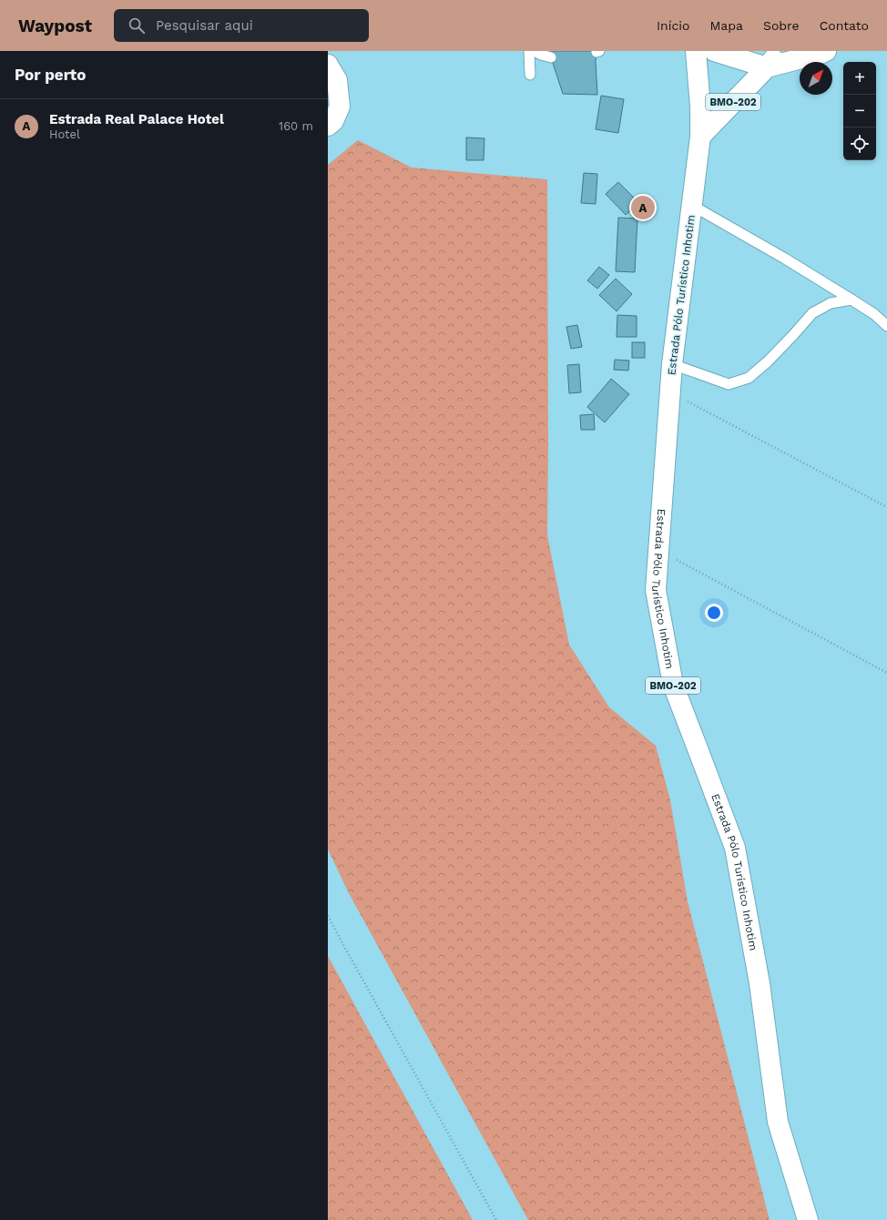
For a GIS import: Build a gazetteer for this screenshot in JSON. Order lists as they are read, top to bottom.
{
  "streets": {
    "main road": ["BMO-202", "Estrada Pólo Turístico Inhotim"]
  },
  "crossings": [
    ["BMO-202", "Estrada Pólo Turístico Inhotim"]
  ],
  "north": "top right",
  "page": {
    "header": "Waypost",
    "search": "Pesquisar aqui",
    "nav": [
      "Início",
      "Mapa",
      "Sobre",
      "Contato"
    ],
    "heading": "Por perto",
    "map_buttons": ["+", "−"],
    "list": [
      {
        "mark": "A",
        "name": "Estrada Real Palace Hotel",
        "note": "Hotel",
        "value": "160 m"
      }
    ],
    "pins": "A"
  }
}
